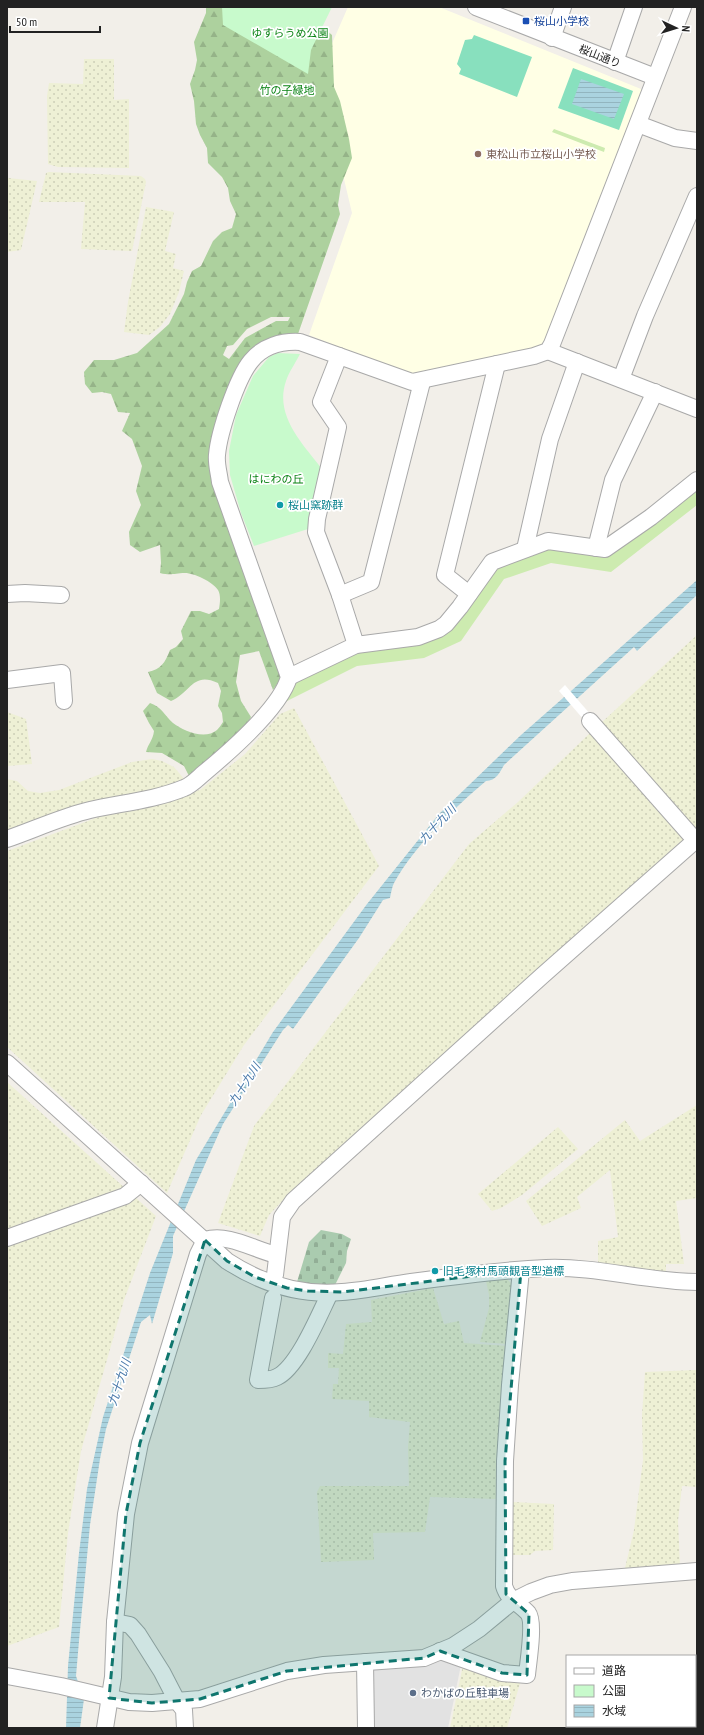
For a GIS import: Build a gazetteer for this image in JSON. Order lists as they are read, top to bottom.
{
  "streets": {
    "street": ["桜山通り"]
  },
  "water": ["九十九川"],
  "parks": ["ゆすらうめ公園", "竹の子緑地", "はにわの丘"],
  "places": {
    "transit": ["桜山小学校"],
    "other": [
      "東松山市立桜山小学校",
      "桜山窯跡群",
      "旧毛塚村馬頭観音型道標",
      "わかばの丘駐車場"
    ]
  },
  "legend": ["道路", "公園", "水域"],
  "scale_bar": "50 m",
  "north": "right"
}
